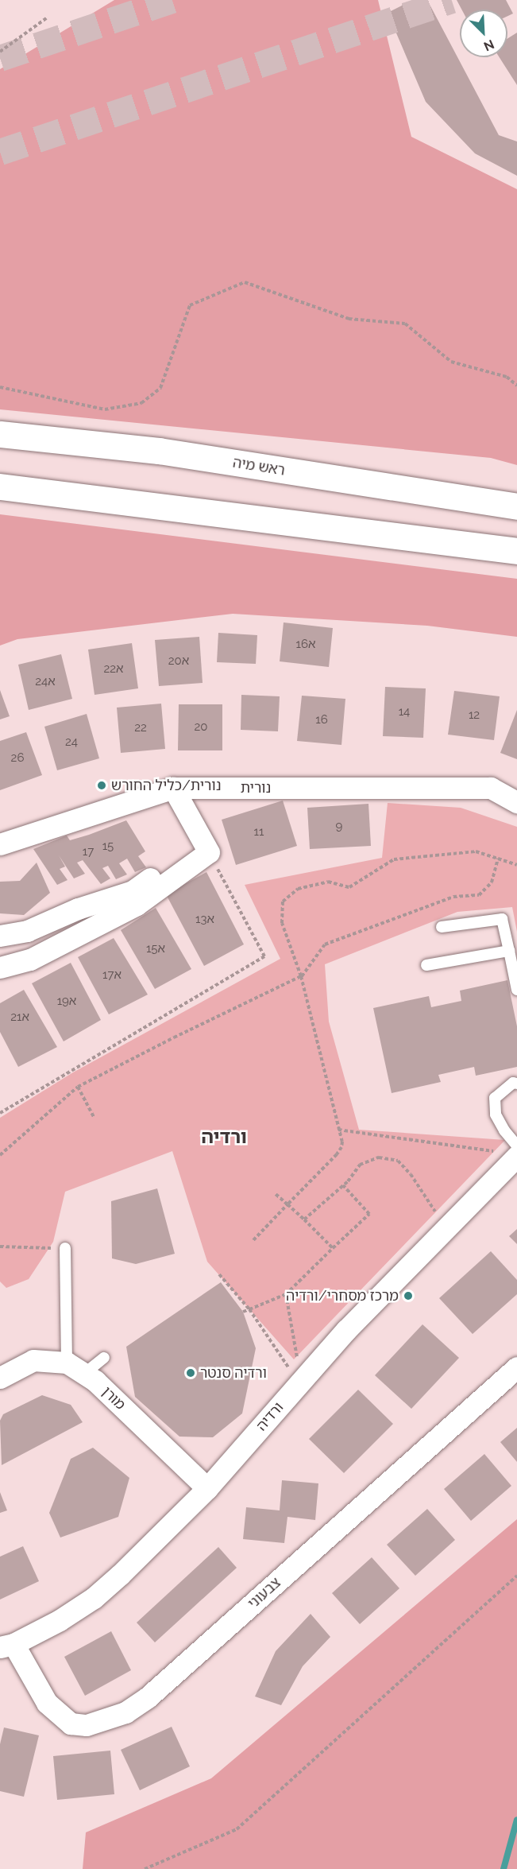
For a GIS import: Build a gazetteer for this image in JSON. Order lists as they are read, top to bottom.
{
  "streets": {
    "street": [
      "ראש מיה",
      "נורית",
      "מורן",
      "ורדיה",
      "צבעוני"
    ]
  },
  "crossings": [
    ["מורן", "ורדיה"],
    ["ורדיה", "צבעוני"]
  ],
  "districts": ["ורדיה"],
  "places": ["נורית/כליל החורש", "מרכז מסחרי/ורדיה", "ורדיה סנטר"],
  "house_numbers": [
    "16א",
    "20א",
    "22א",
    "24א",
    "14",
    "12",
    "16",
    "20",
    "22",
    "24",
    "26",
    "9",
    "11",
    "15",
    "17",
    "13א",
    "15א",
    "17א",
    "19א",
    "21א"
  ],
  "north": "bottom right"
}
